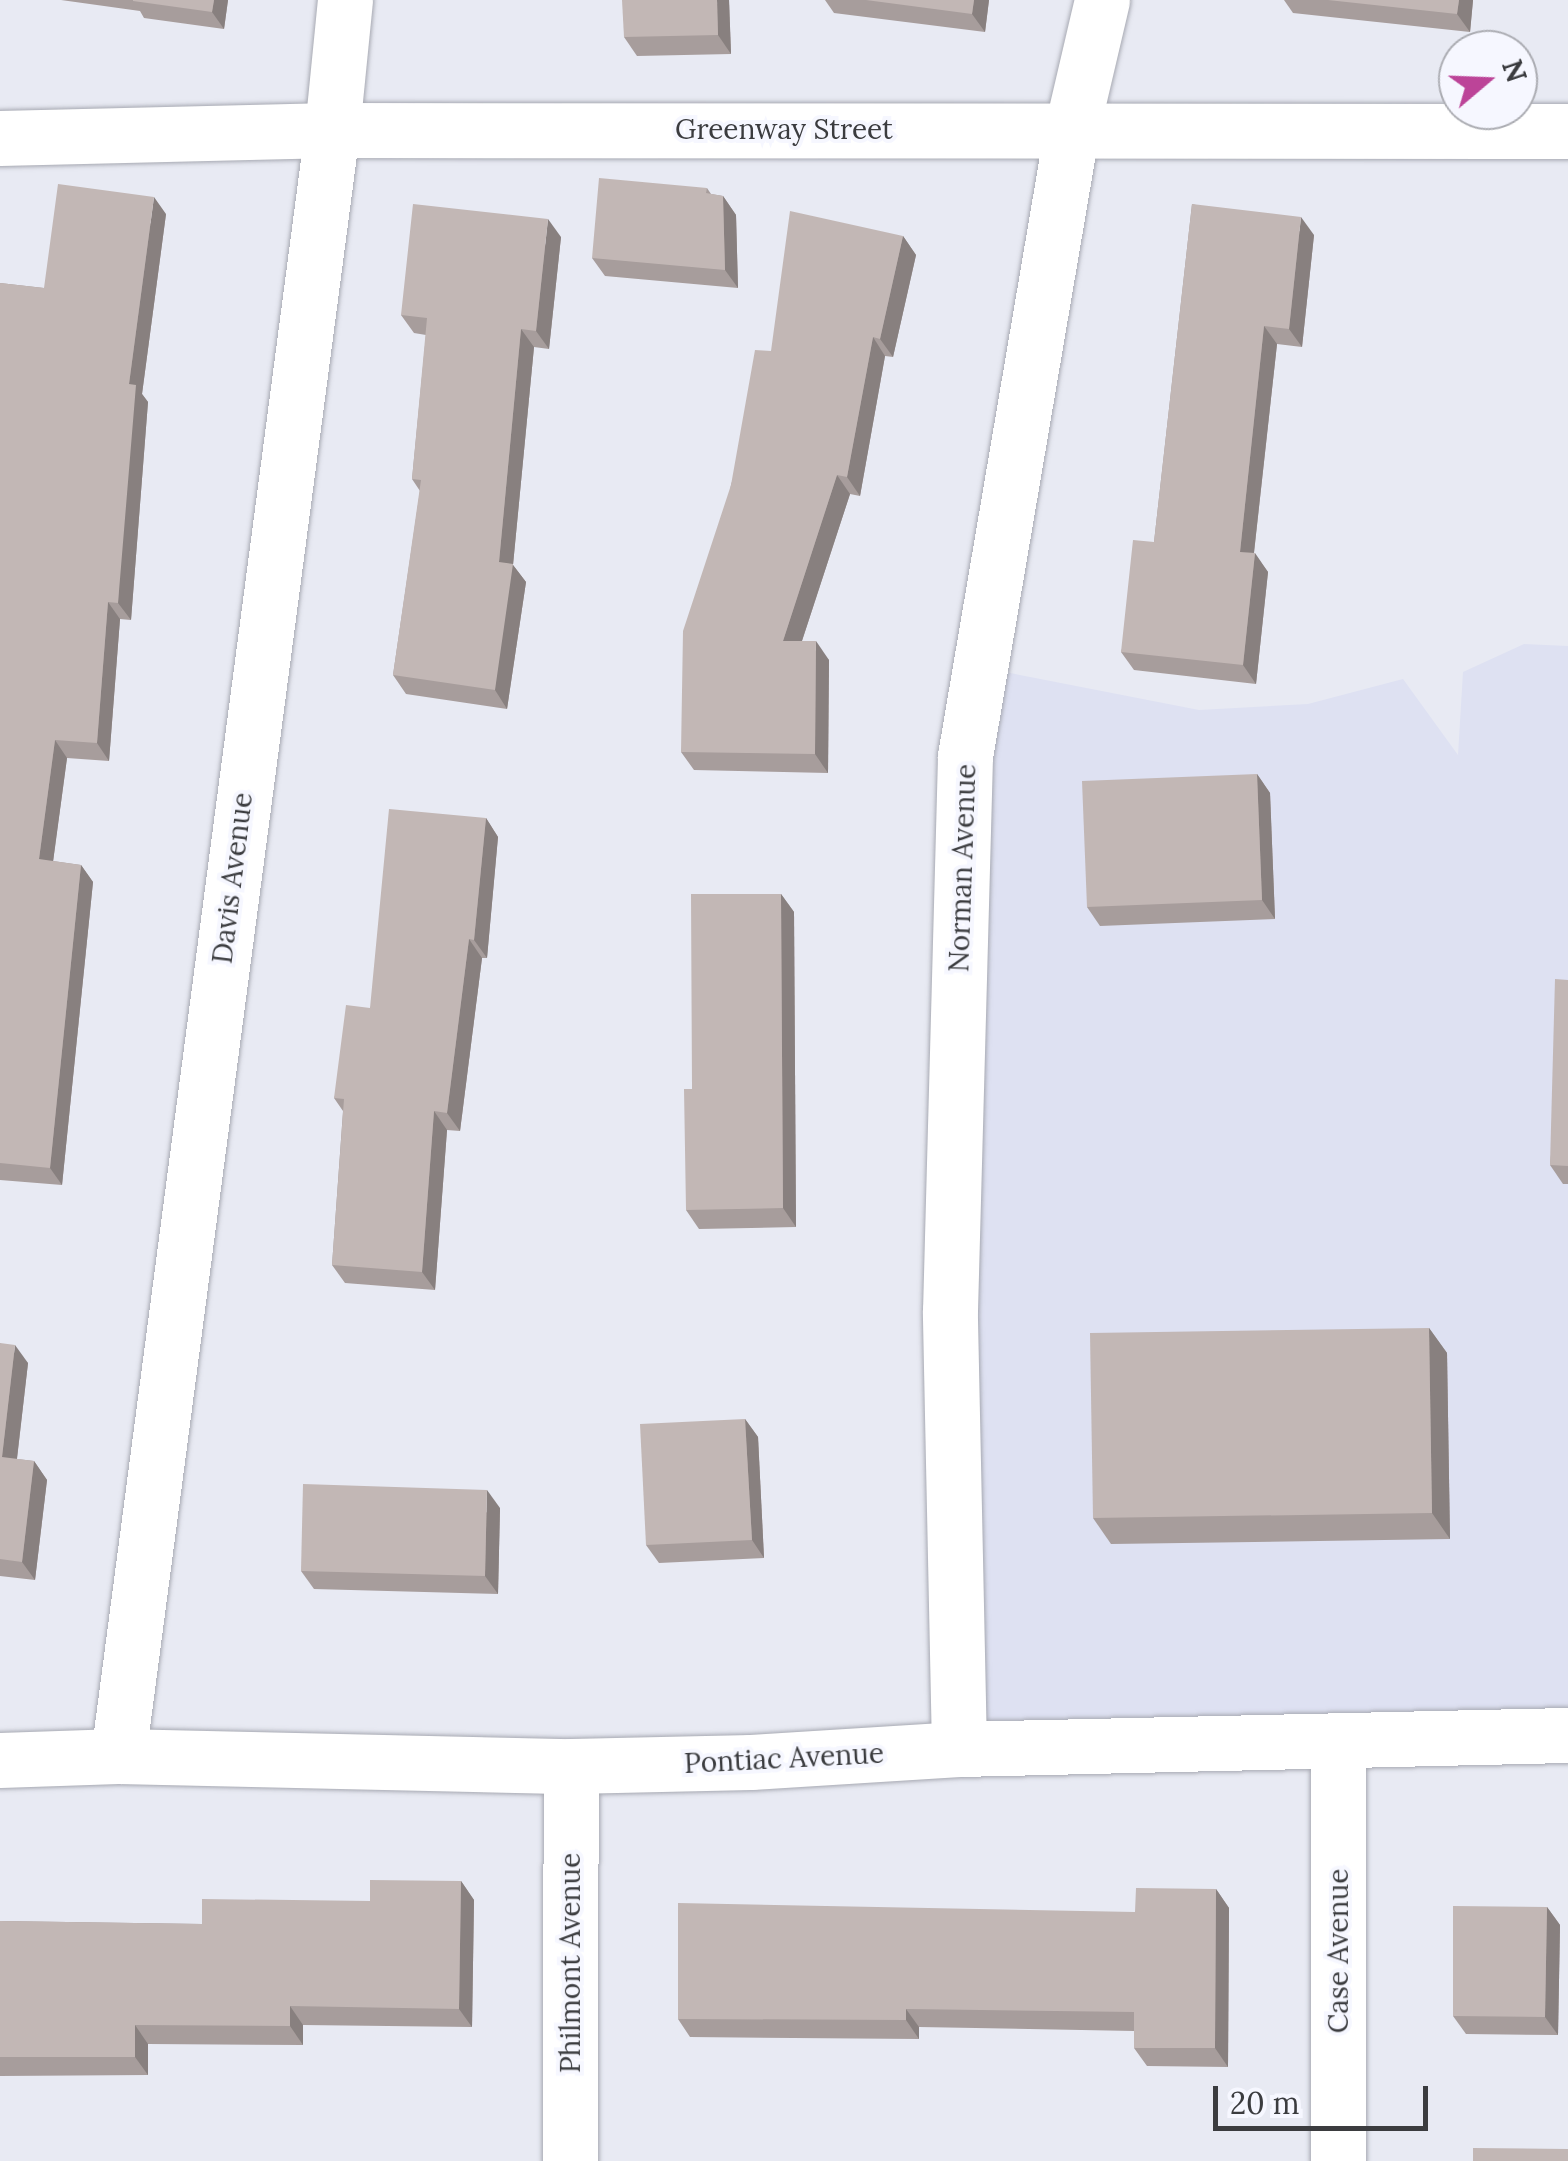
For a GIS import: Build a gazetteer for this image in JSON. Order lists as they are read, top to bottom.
{
  "streets": {
    "street": [
      "Greenway Street",
      "Norman Avenue",
      "Davis Avenue",
      "Pontiac Avenue",
      "Case Avenue",
      "Philmont Avenue"
    ]
  },
  "crossings": [
    ["Greenway Street", "Norman Avenue"],
    ["Greenway Street", "Davis Avenue"],
    ["Norman Avenue", "Pontiac Avenue"],
    ["Davis Avenue", "Pontiac Avenue"],
    ["Pontiac Avenue", "Case Avenue"],
    ["Pontiac Avenue", "Philmont Avenue"]
  ],
  "scale_bar": "20 m",
  "north": "right"
}
